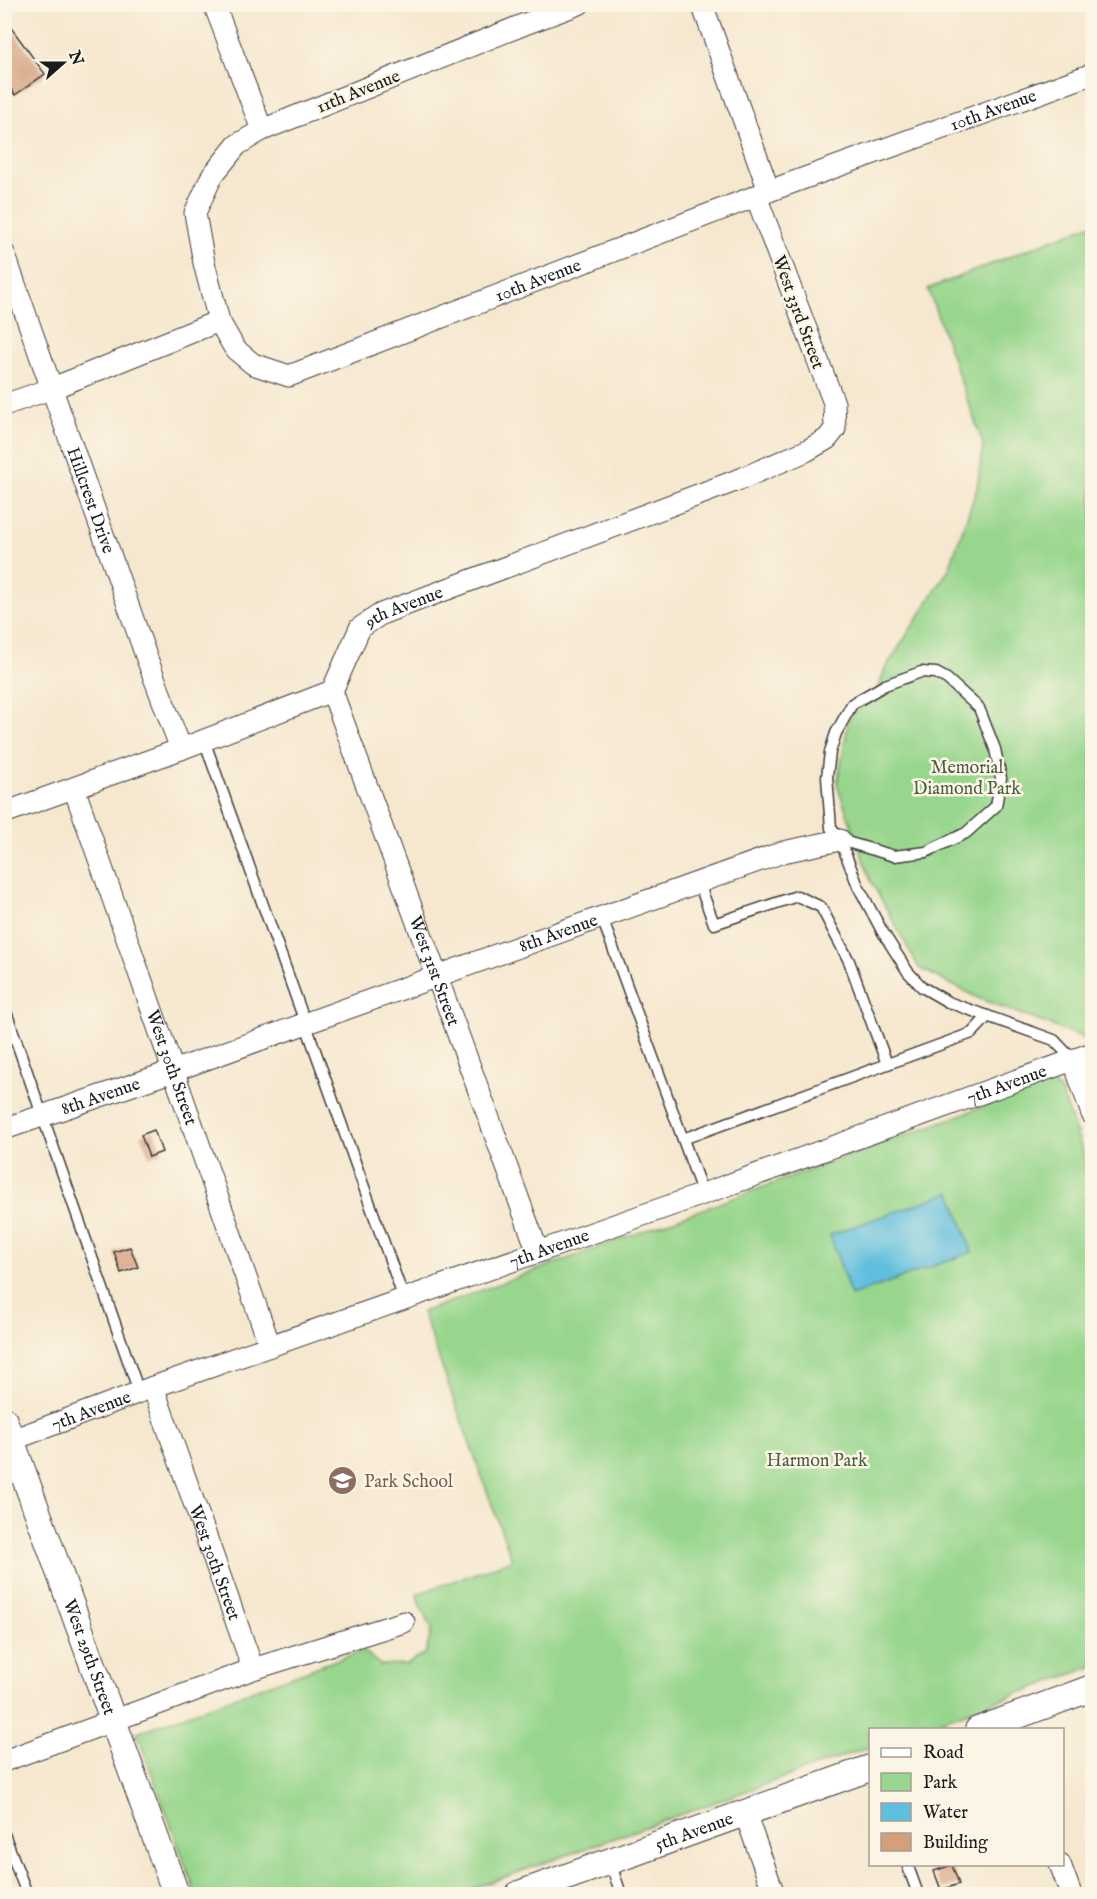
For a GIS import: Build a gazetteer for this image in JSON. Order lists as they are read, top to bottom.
{
  "streets": {
    "street": [
      "11th Avenue",
      "10th Avenue",
      "West 33rd Street",
      "Hillcrest Drive",
      "9th Avenue",
      "8th Avenue",
      "West 31st Street",
      "West 30th Street",
      "7th Avenue",
      "West 29th Street",
      "5th Avenue"
    ]
  },
  "crossings": [
    ["11th Avenue", "10th Avenue"],
    ["10th Avenue", "West 33rd Street"],
    ["West 33rd Street", "9th Avenue"],
    ["9th Avenue", "West 31st Street"],
    ["8th Avenue", "West 31st Street"],
    ["8th Avenue", "West 30th Street"],
    ["West 31st Street", "7th Avenue"],
    ["West 30th Street", "7th Avenue"],
    ["7th Avenue", "West 29th Street"]
  ],
  "parks": ["Memorial Diamond Park", "Harmon Park"],
  "places": {
    "school or university": ["Park School"]
  },
  "legend": [
    "Road",
    "Park",
    "Water",
    "Building"
  ],
  "north": "right"
}
